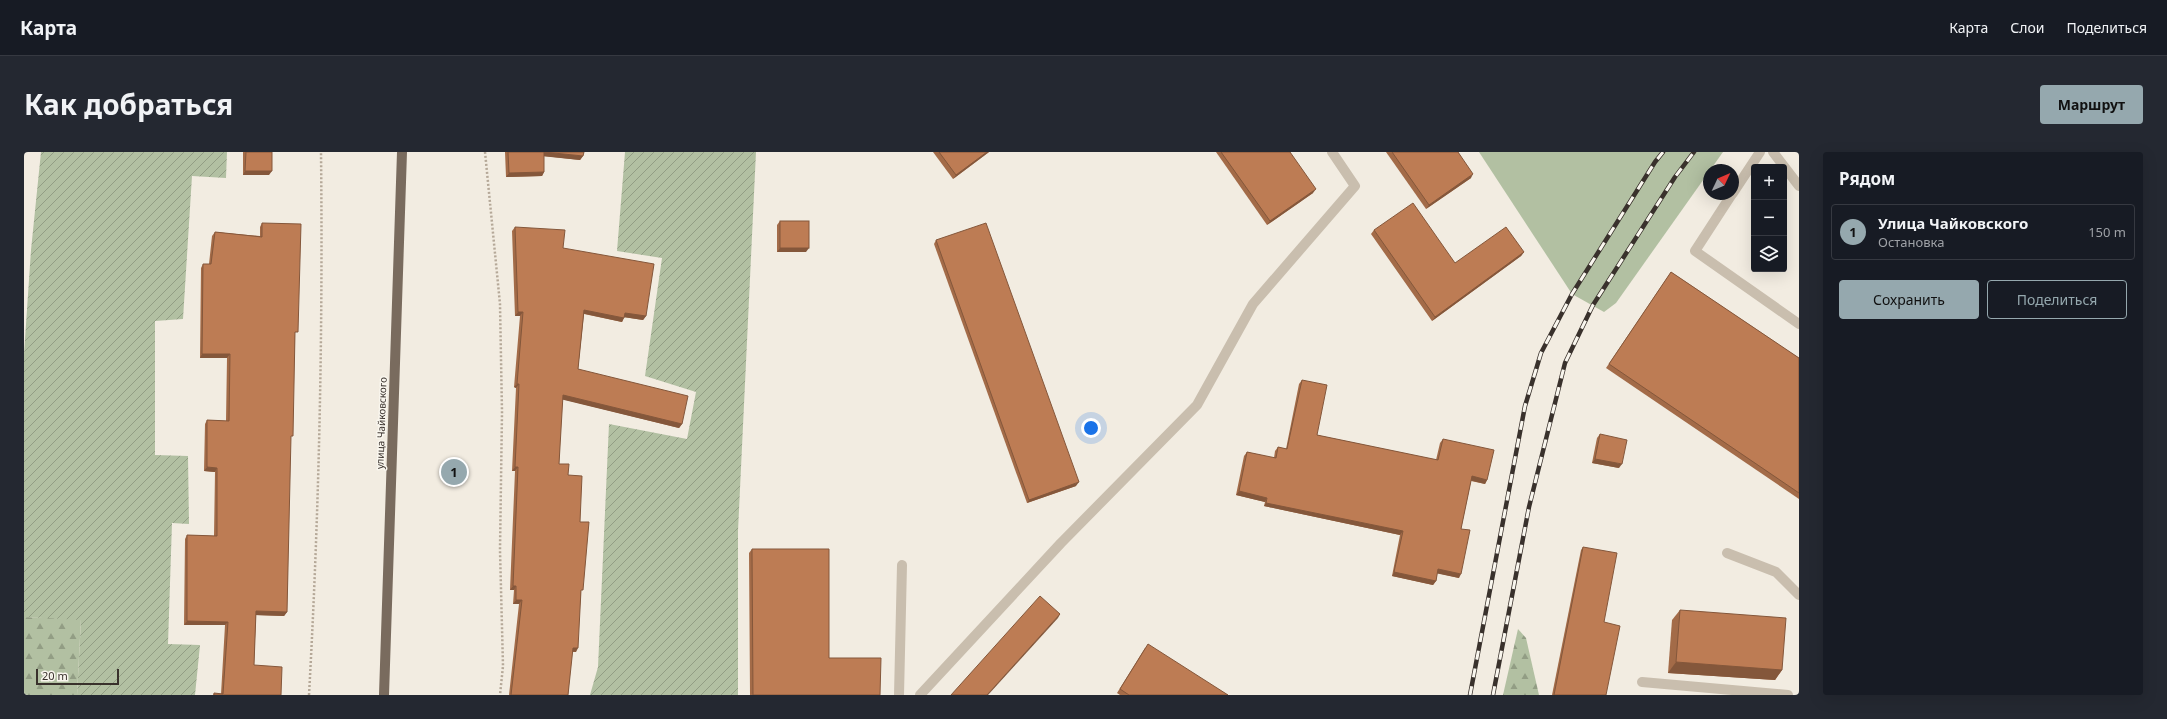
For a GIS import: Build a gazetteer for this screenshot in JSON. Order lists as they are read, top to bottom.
{
  "streets": {
    "main road": ["улица Чайковского"]
  },
  "scale_bar": "20 m",
  "north": "top right",
  "page": {
    "header": "Карта",
    "nav": ["Карта", "Слои", "Поделиться"],
    "title": "Как добраться",
    "buttons": [
      "Маршрут",
      ["Сохранить", "Поделиться"]
    ],
    "heading": "Рядом",
    "map_buttons": ["+", "−"],
    "list": [
      {
        "mark": "1",
        "name": "Улица Чайковского",
        "note": "Остановка",
        "value": "150 m"
      }
    ],
    "pins": "1",
    "scale": "20 m"
  }
}
